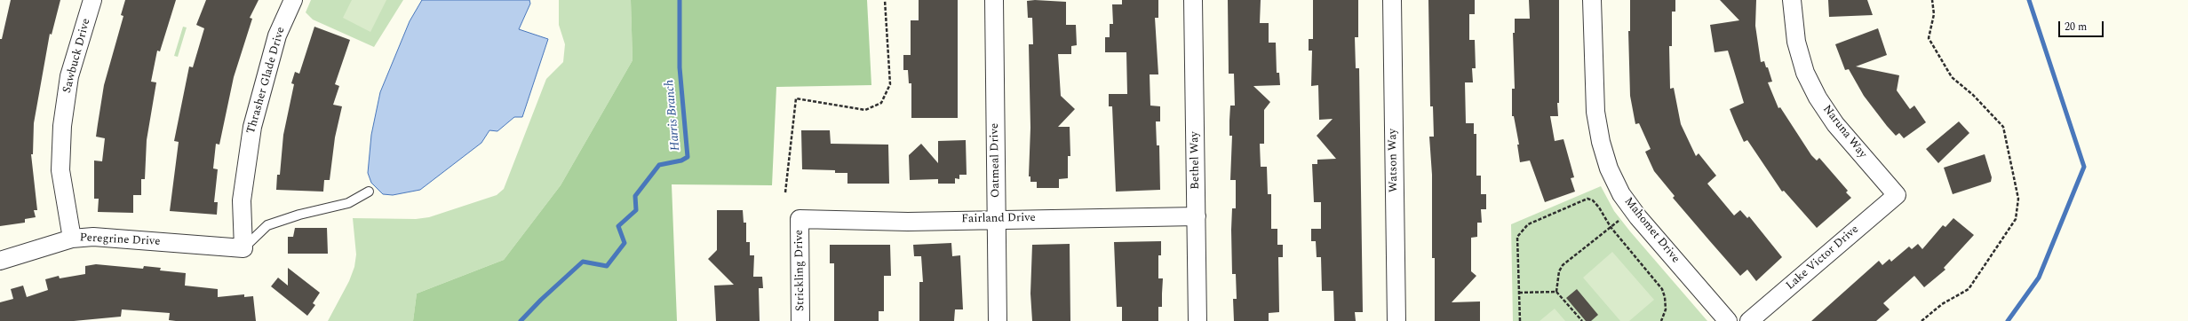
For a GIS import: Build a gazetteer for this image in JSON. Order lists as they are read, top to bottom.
{
  "streets": {
    "street": [
      "Sawbuck Drive",
      "Thrasher Glade Drive",
      "Naruna Way",
      "Oatmeal Drive",
      "Bethel Way",
      "Watson Way",
      "Fairland Drive",
      "Mahomet Drive",
      "Peregrine Drive",
      "Lake Victor Drive",
      "Strickling Drive"
    ]
  },
  "crossings": [
    ["Sawbuck Drive", "Peregrine Drive"],
    ["Thrasher Glade Drive", "Peregrine Drive"],
    ["Naruna Way", "Lake Victor Drive"],
    ["Oatmeal Drive", "Fairland Drive"],
    ["Bethel Way", "Fairland Drive"],
    ["Fairland Drive", "Strickling Drive"]
  ],
  "water": ["Harris Branch"],
  "scale_bar": "20 m"
}
